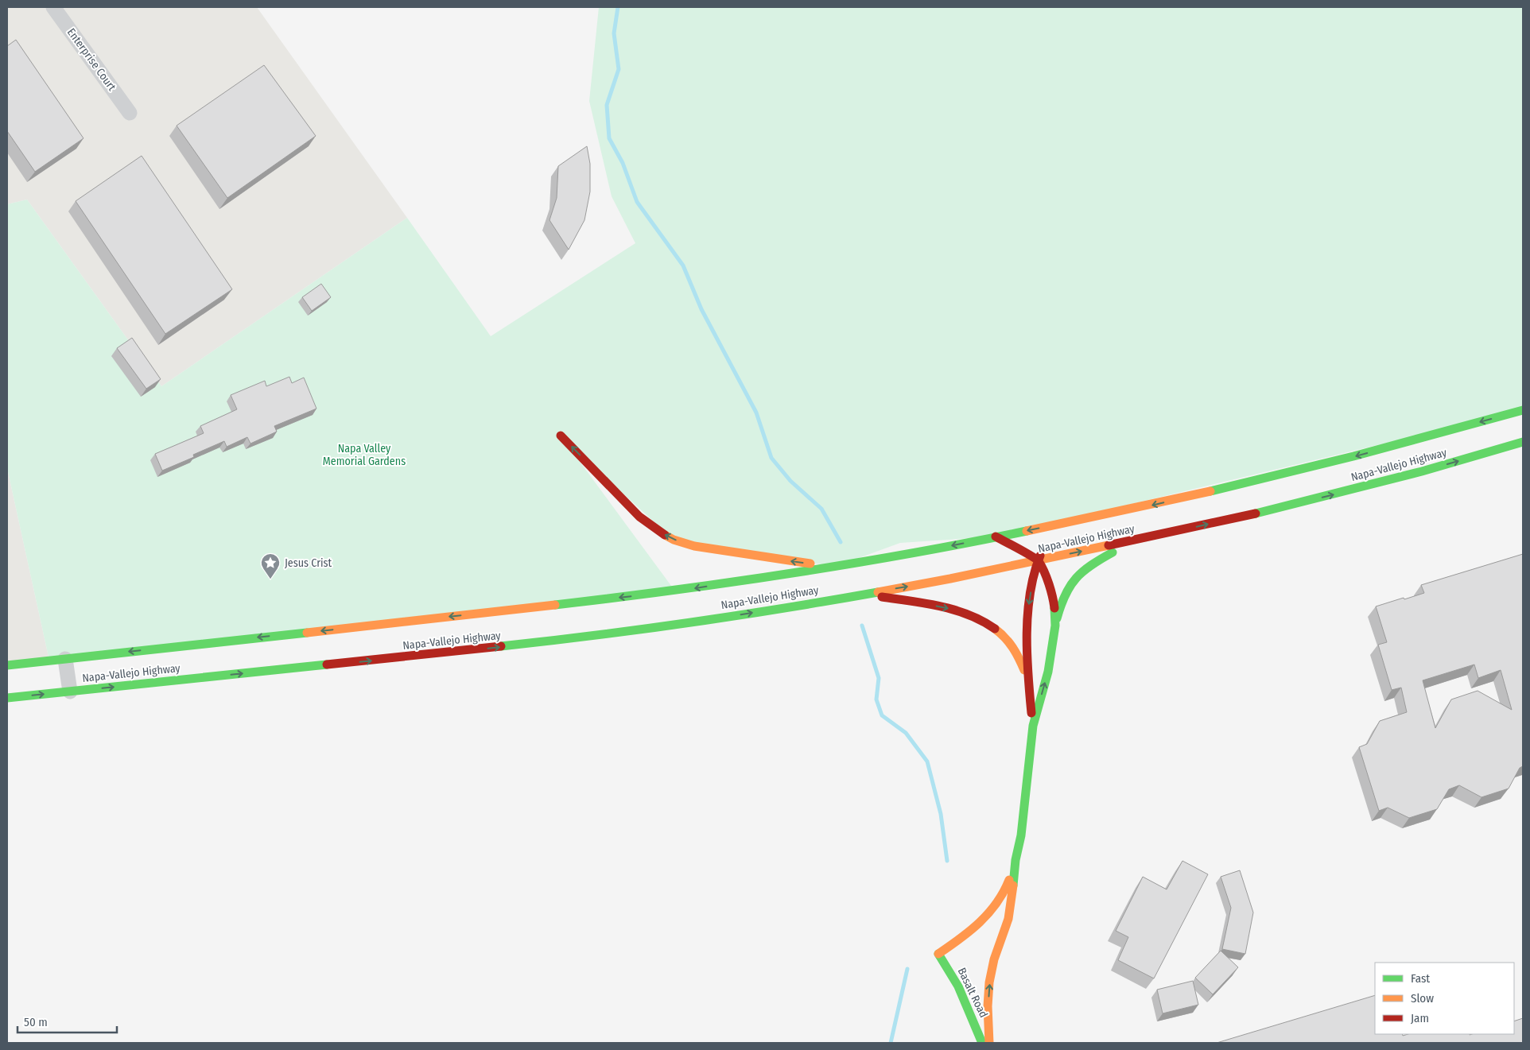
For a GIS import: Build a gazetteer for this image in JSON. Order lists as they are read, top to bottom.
{
  "streets": {
    "main road": ["Napa-Vallejo Highway", "Basalt Road"],
    "street": ["Enterprise Court"]
  },
  "parks": ["Napa Valley Memorial Gardens"],
  "places": {
    "place": ["Jesus Crist"]
  },
  "legend": ["Fast", "Slow", "Jam"],
  "scale_bar": "50 m"
}
